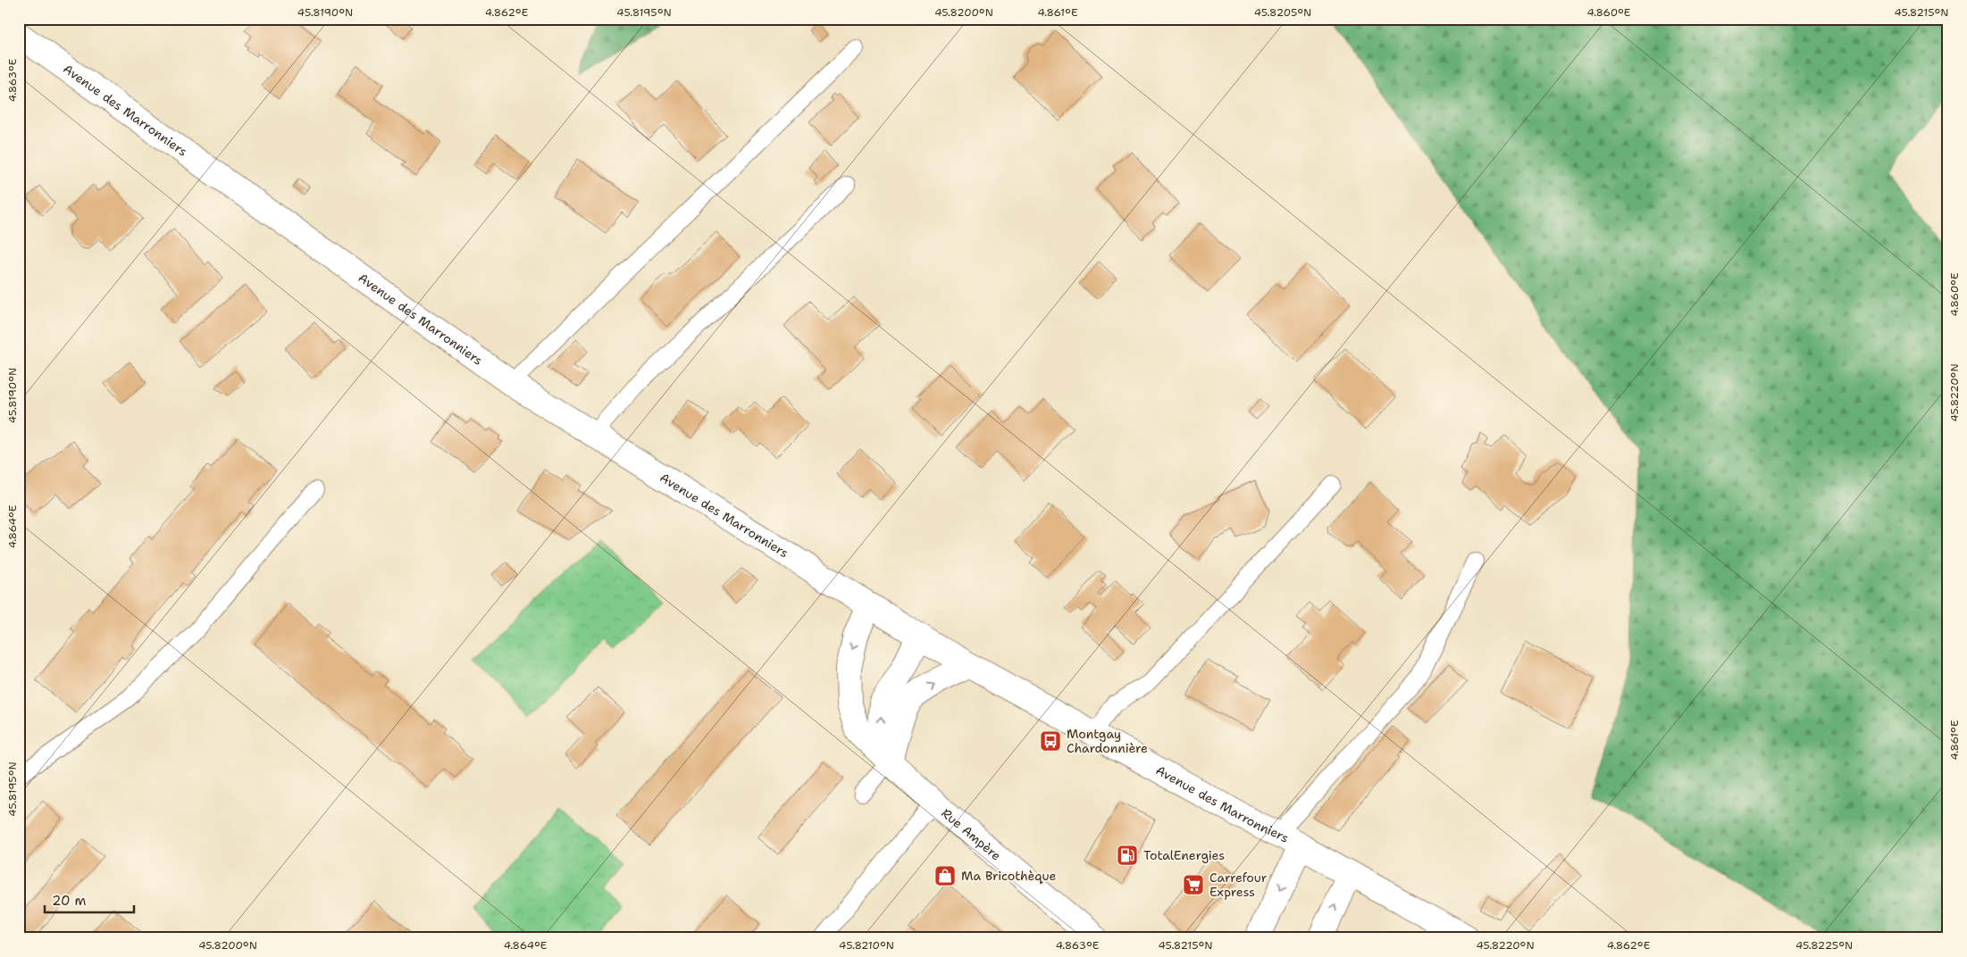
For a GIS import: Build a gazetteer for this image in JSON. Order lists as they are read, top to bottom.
{
  "streets": {
    "main road": ["Avenue des Marronniers", "Rue Ampère"]
  },
  "crossings": [
    ["Avenue des Marronniers", "Rue Ampère"]
  ],
  "one_way": ["Rue Ampère"],
  "places": {
    "bus stop": ["Montgay Chardonnière"],
    "fuel station": ["TotalEnergies"],
    "shop": ["Ma Bricothèque"],
    "supermarket": ["Carrefour Express"]
  },
  "scale_bar": "20 m",
  "coordinates": [
    "45.8190°N",
    "4.862°E",
    "45.8195°N",
    "45.8200°N",
    "4.861°E",
    "45.8205°N",
    "4.860°E",
    "45.8215°N",
    "4.863°E",
    "45.8220°N",
    "4.864°E",
    "45.8210°N",
    "45.8225°N"
  ]
}
